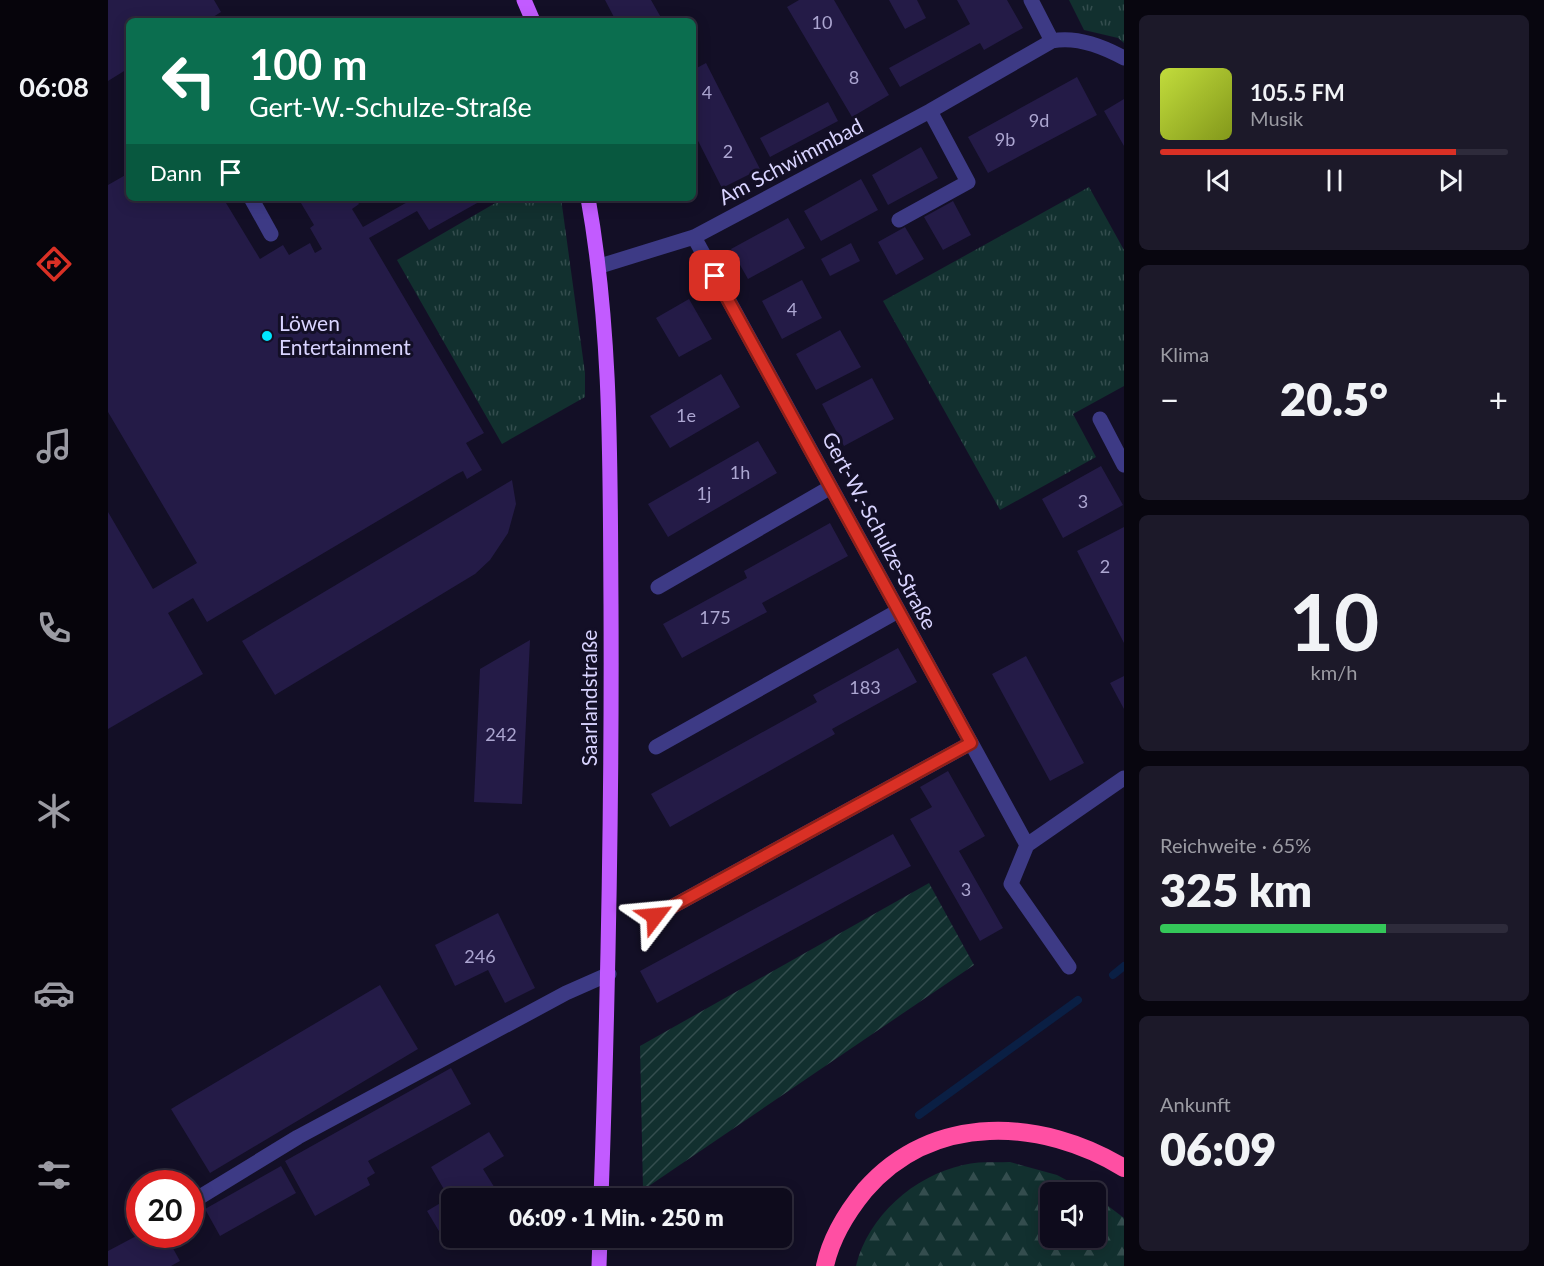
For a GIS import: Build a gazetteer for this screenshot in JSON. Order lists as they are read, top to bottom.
{
  "streets": {
    "main road": ["Saarlandstraße"],
    "street": ["Am Schwimmbad", "Gert-W.-Schulze-Straße"]
  },
  "crossings": [
    ["Am Schwimmbad", "Gert-W.-Schulze-Straße"],
    ["Am Schwimmbad", "Saarlandstraße"]
  ],
  "places": ["Löwen Entertainment"],
  "house_numbers": [
    "10",
    "8",
    "4",
    "9d",
    "9b",
    "2",
    "4",
    "1e",
    "1h",
    "1j",
    "3",
    "2",
    "175",
    "183",
    "242",
    "3",
    "246"
  ],
  "page": {
    "tabs": "06:08",
    "turn": ["100 m", "Gert-W.-Schulze-Straße"],
    "song": ["105.5 FM", "Musik"],
    "then": "Dann",
    "tile": [
      "Klima",
      ["10", "km/h"],
      ["Reichweite · 65%", "325 km"],
      ["Ankunft", "06:09"]
    ],
    "heat": ["−", "20.5°", "+"],
    "limit": "20",
    "trip": "06:09 · 1 Min. · 250 m"
  }
}
